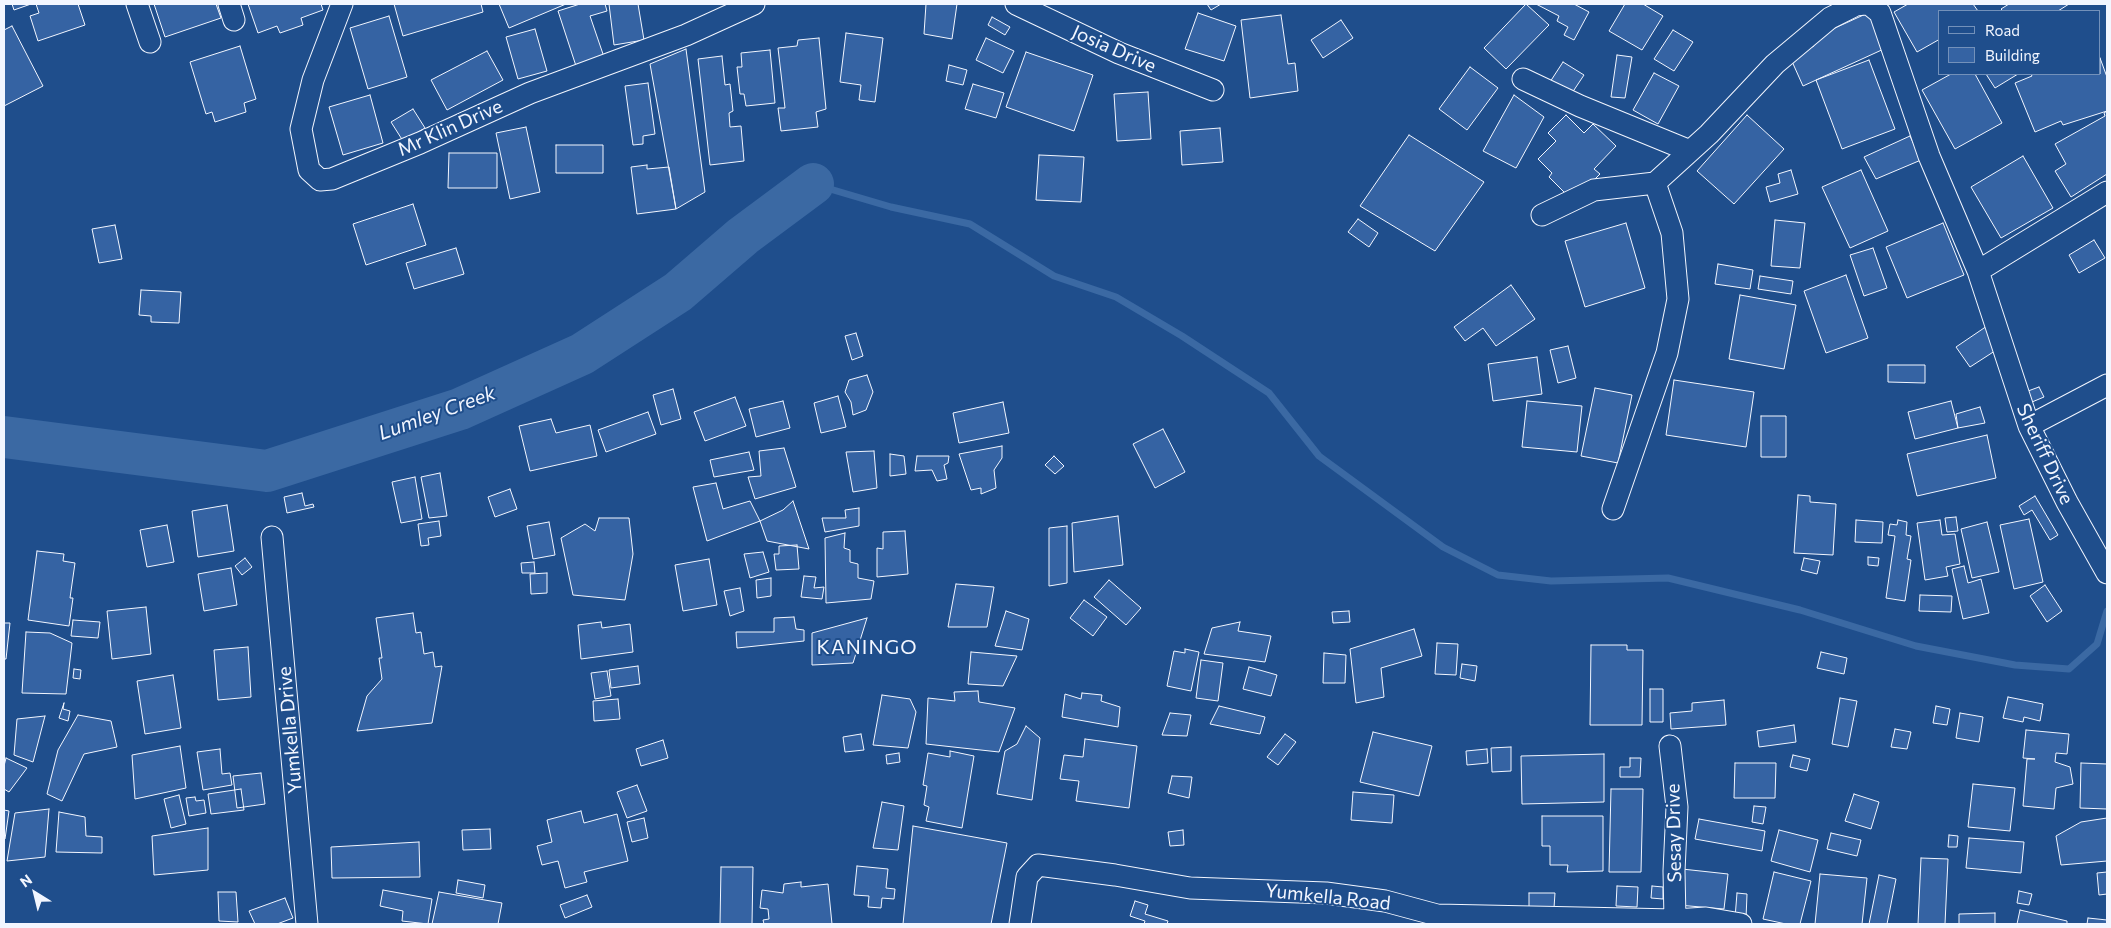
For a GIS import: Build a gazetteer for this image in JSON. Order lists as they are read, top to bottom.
{
  "streets": {
    "street": [
      "Josia Drive",
      "Mr Klin Drive",
      "Sheriff Drive",
      "Yumkella Drive",
      "Sesay Drive",
      "Yumkella Road"
    ]
  },
  "crossings": [
    ["Sesay Drive", "Yumkella Road"]
  ],
  "districts": ["KANINGO"],
  "water": ["Lumley Creek"],
  "legend": ["Road", "Building"],
  "north": "top left"
}
